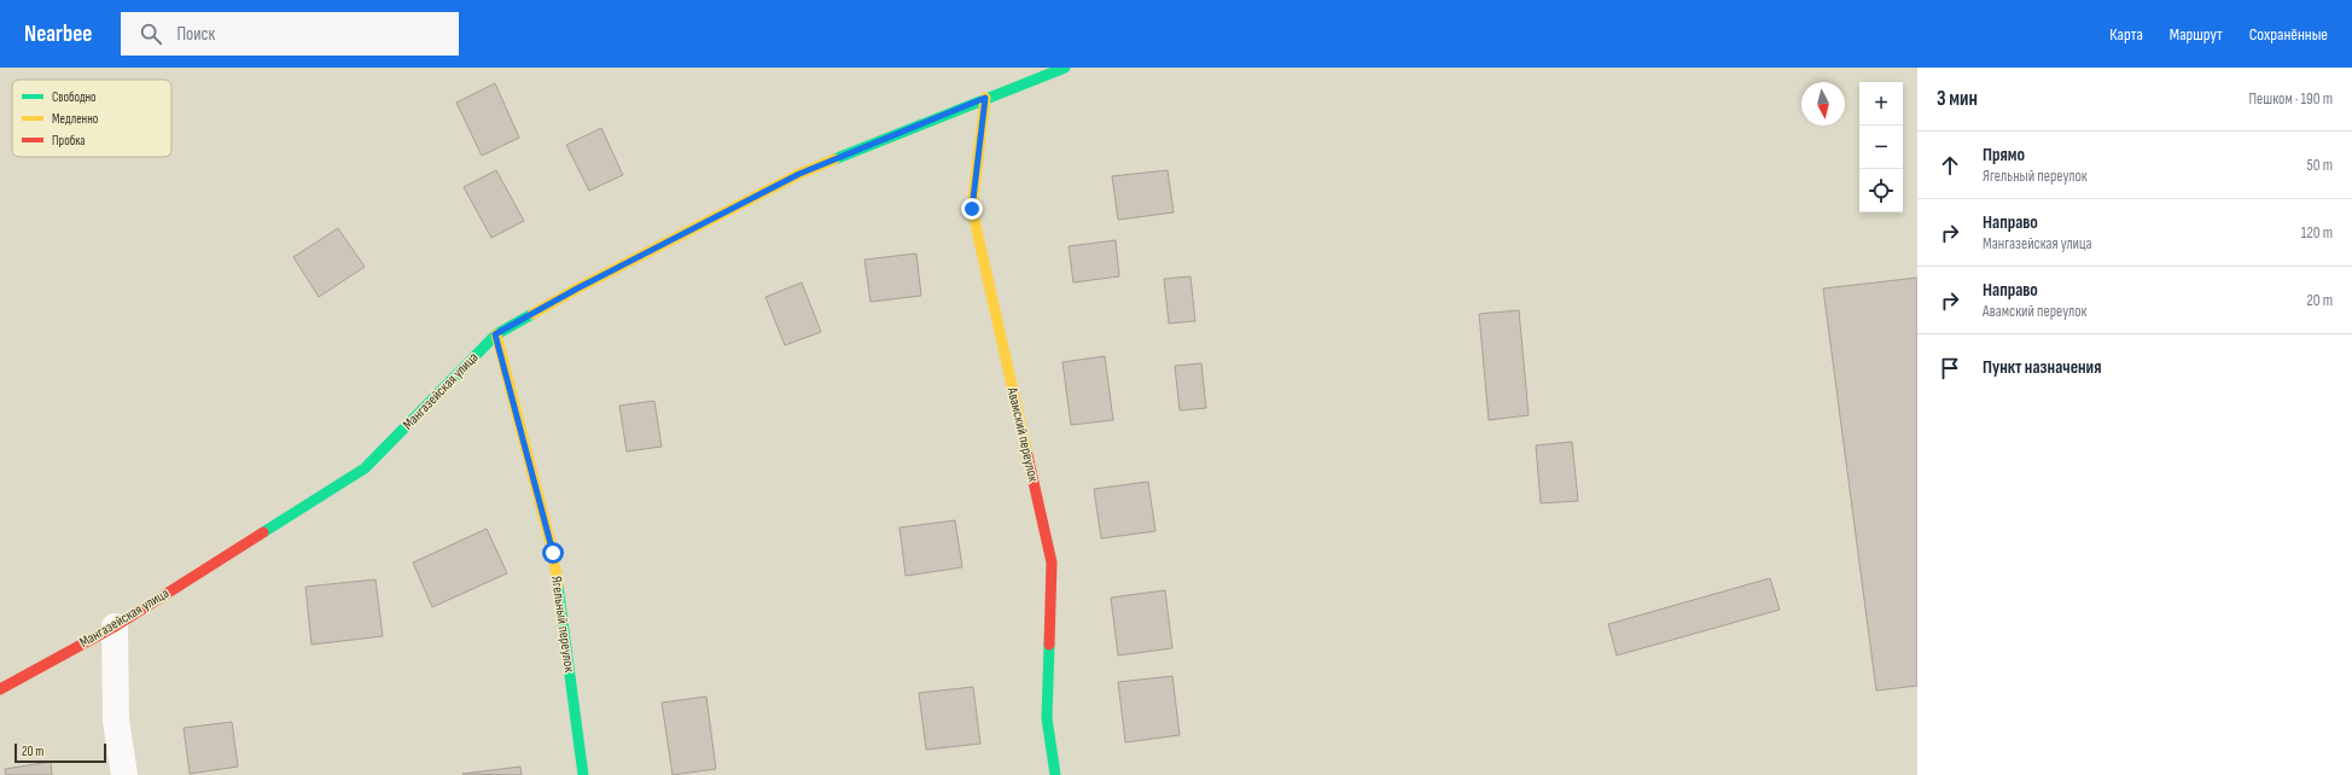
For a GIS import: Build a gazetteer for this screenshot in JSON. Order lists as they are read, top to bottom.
{
  "streets": {
    "street": ["Мангазейская улица", "Авамский переулок", "Ягельный переулок"]
  },
  "crossings": [
    ["Мангазейская улица", "Авамский переулок"],
    ["Мангазейская улица", "Ягельный переулок"]
  ],
  "legend": ["Свободно", "Медленно", "Пробка"],
  "scale_bar": "20 m",
  "north": "bottom",
  "page": {
    "header": "Nearbee",
    "search": "Поиск",
    "nav": ["Карта", "Маршрут", "Сохранённые"],
    "heading": ["3 мин", "Пешком · 190 m"],
    "map_buttons": ["+", "−"],
    "list": [
      ["Прямо", "Ягельный переулок", "50 m"],
      ["Направо", "Мангазейская улица", "120 m"],
      ["Направо", "Авамский переулок", "20 m"],
      "Пункт назначения"
    ],
    "scale": "20 m"
  }
}
